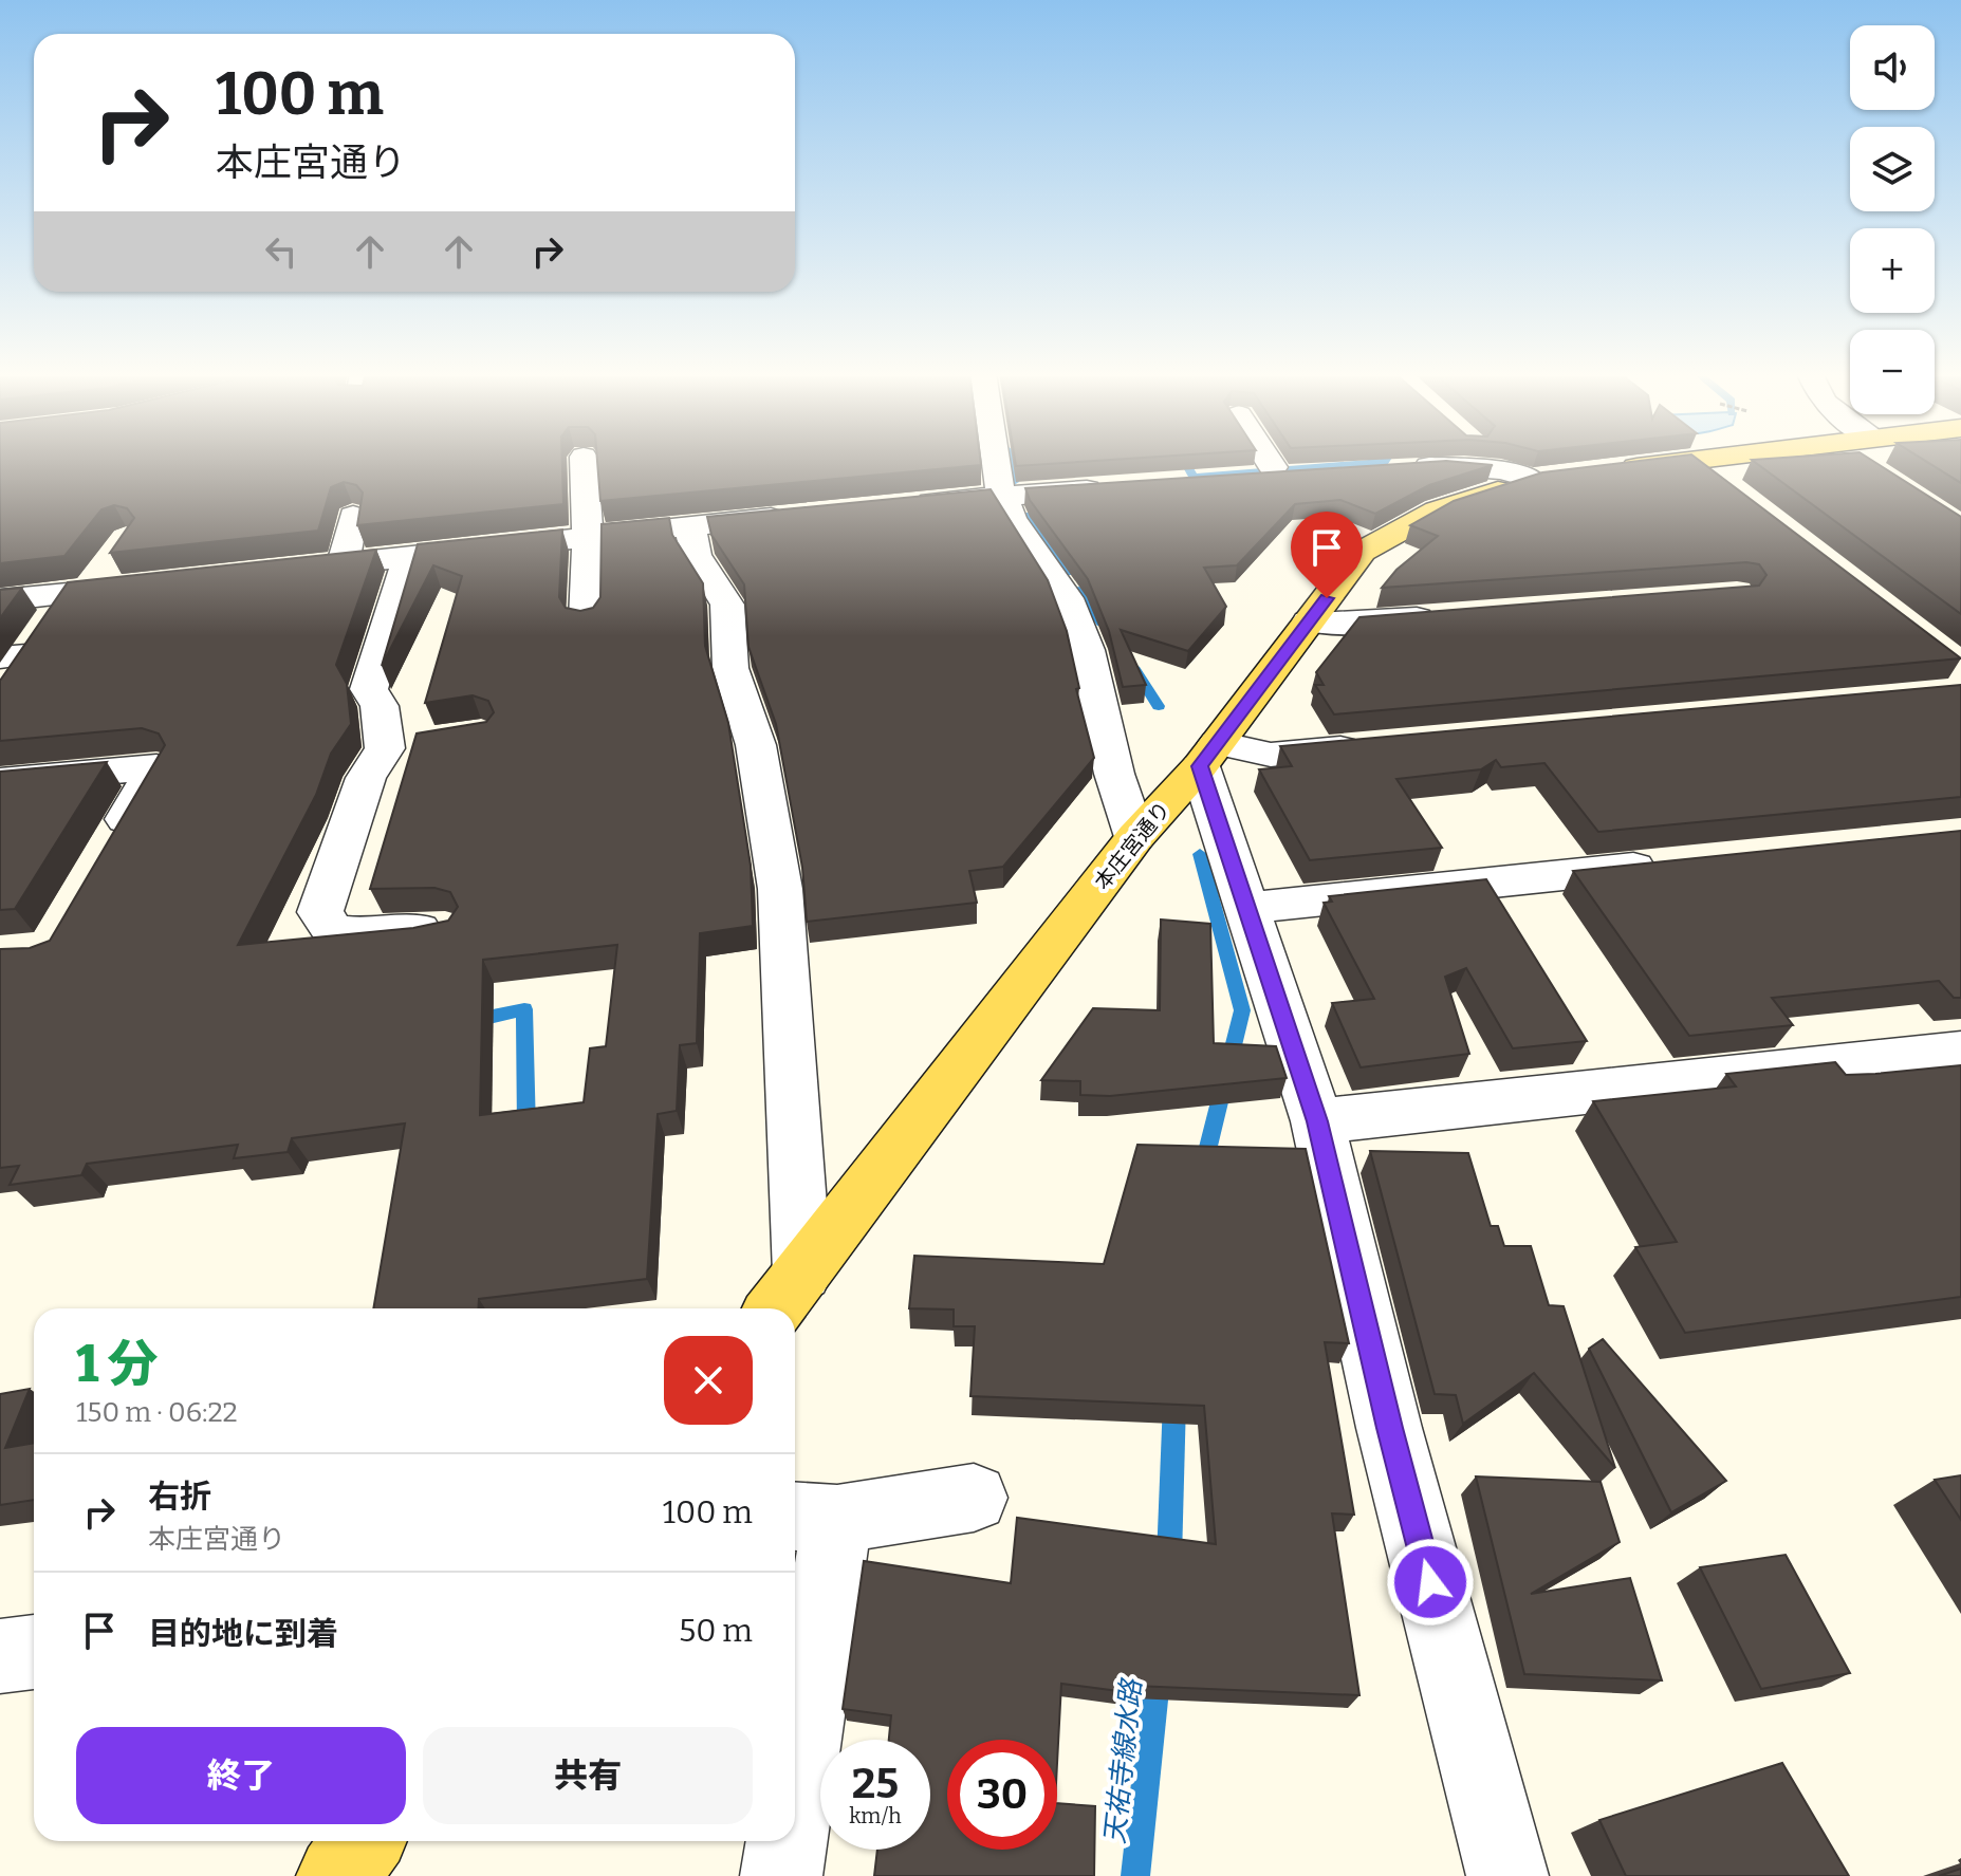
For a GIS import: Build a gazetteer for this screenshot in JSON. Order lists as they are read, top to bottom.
{
  "streets": {
    "main road": ["本庄宮通り"]
  },
  "water": ["天祐寺線水路"],
  "page": {
    "map_buttons": ["+", "−"],
    "turn": ["100 m", "本庄宮通り"],
    "heading": ["1 分", "150 m · 06:22"],
    "list": [
      {
        "name": "右折",
        "note": "本庄宮通り",
        "value": "100 m"
      },
      {
        "name": "目的地に到着",
        "value": "50 m"
      }
    ],
    "buttons": ["終了", "共有"],
    "speed": "25 km/h",
    "limit": "30"
  }
}
